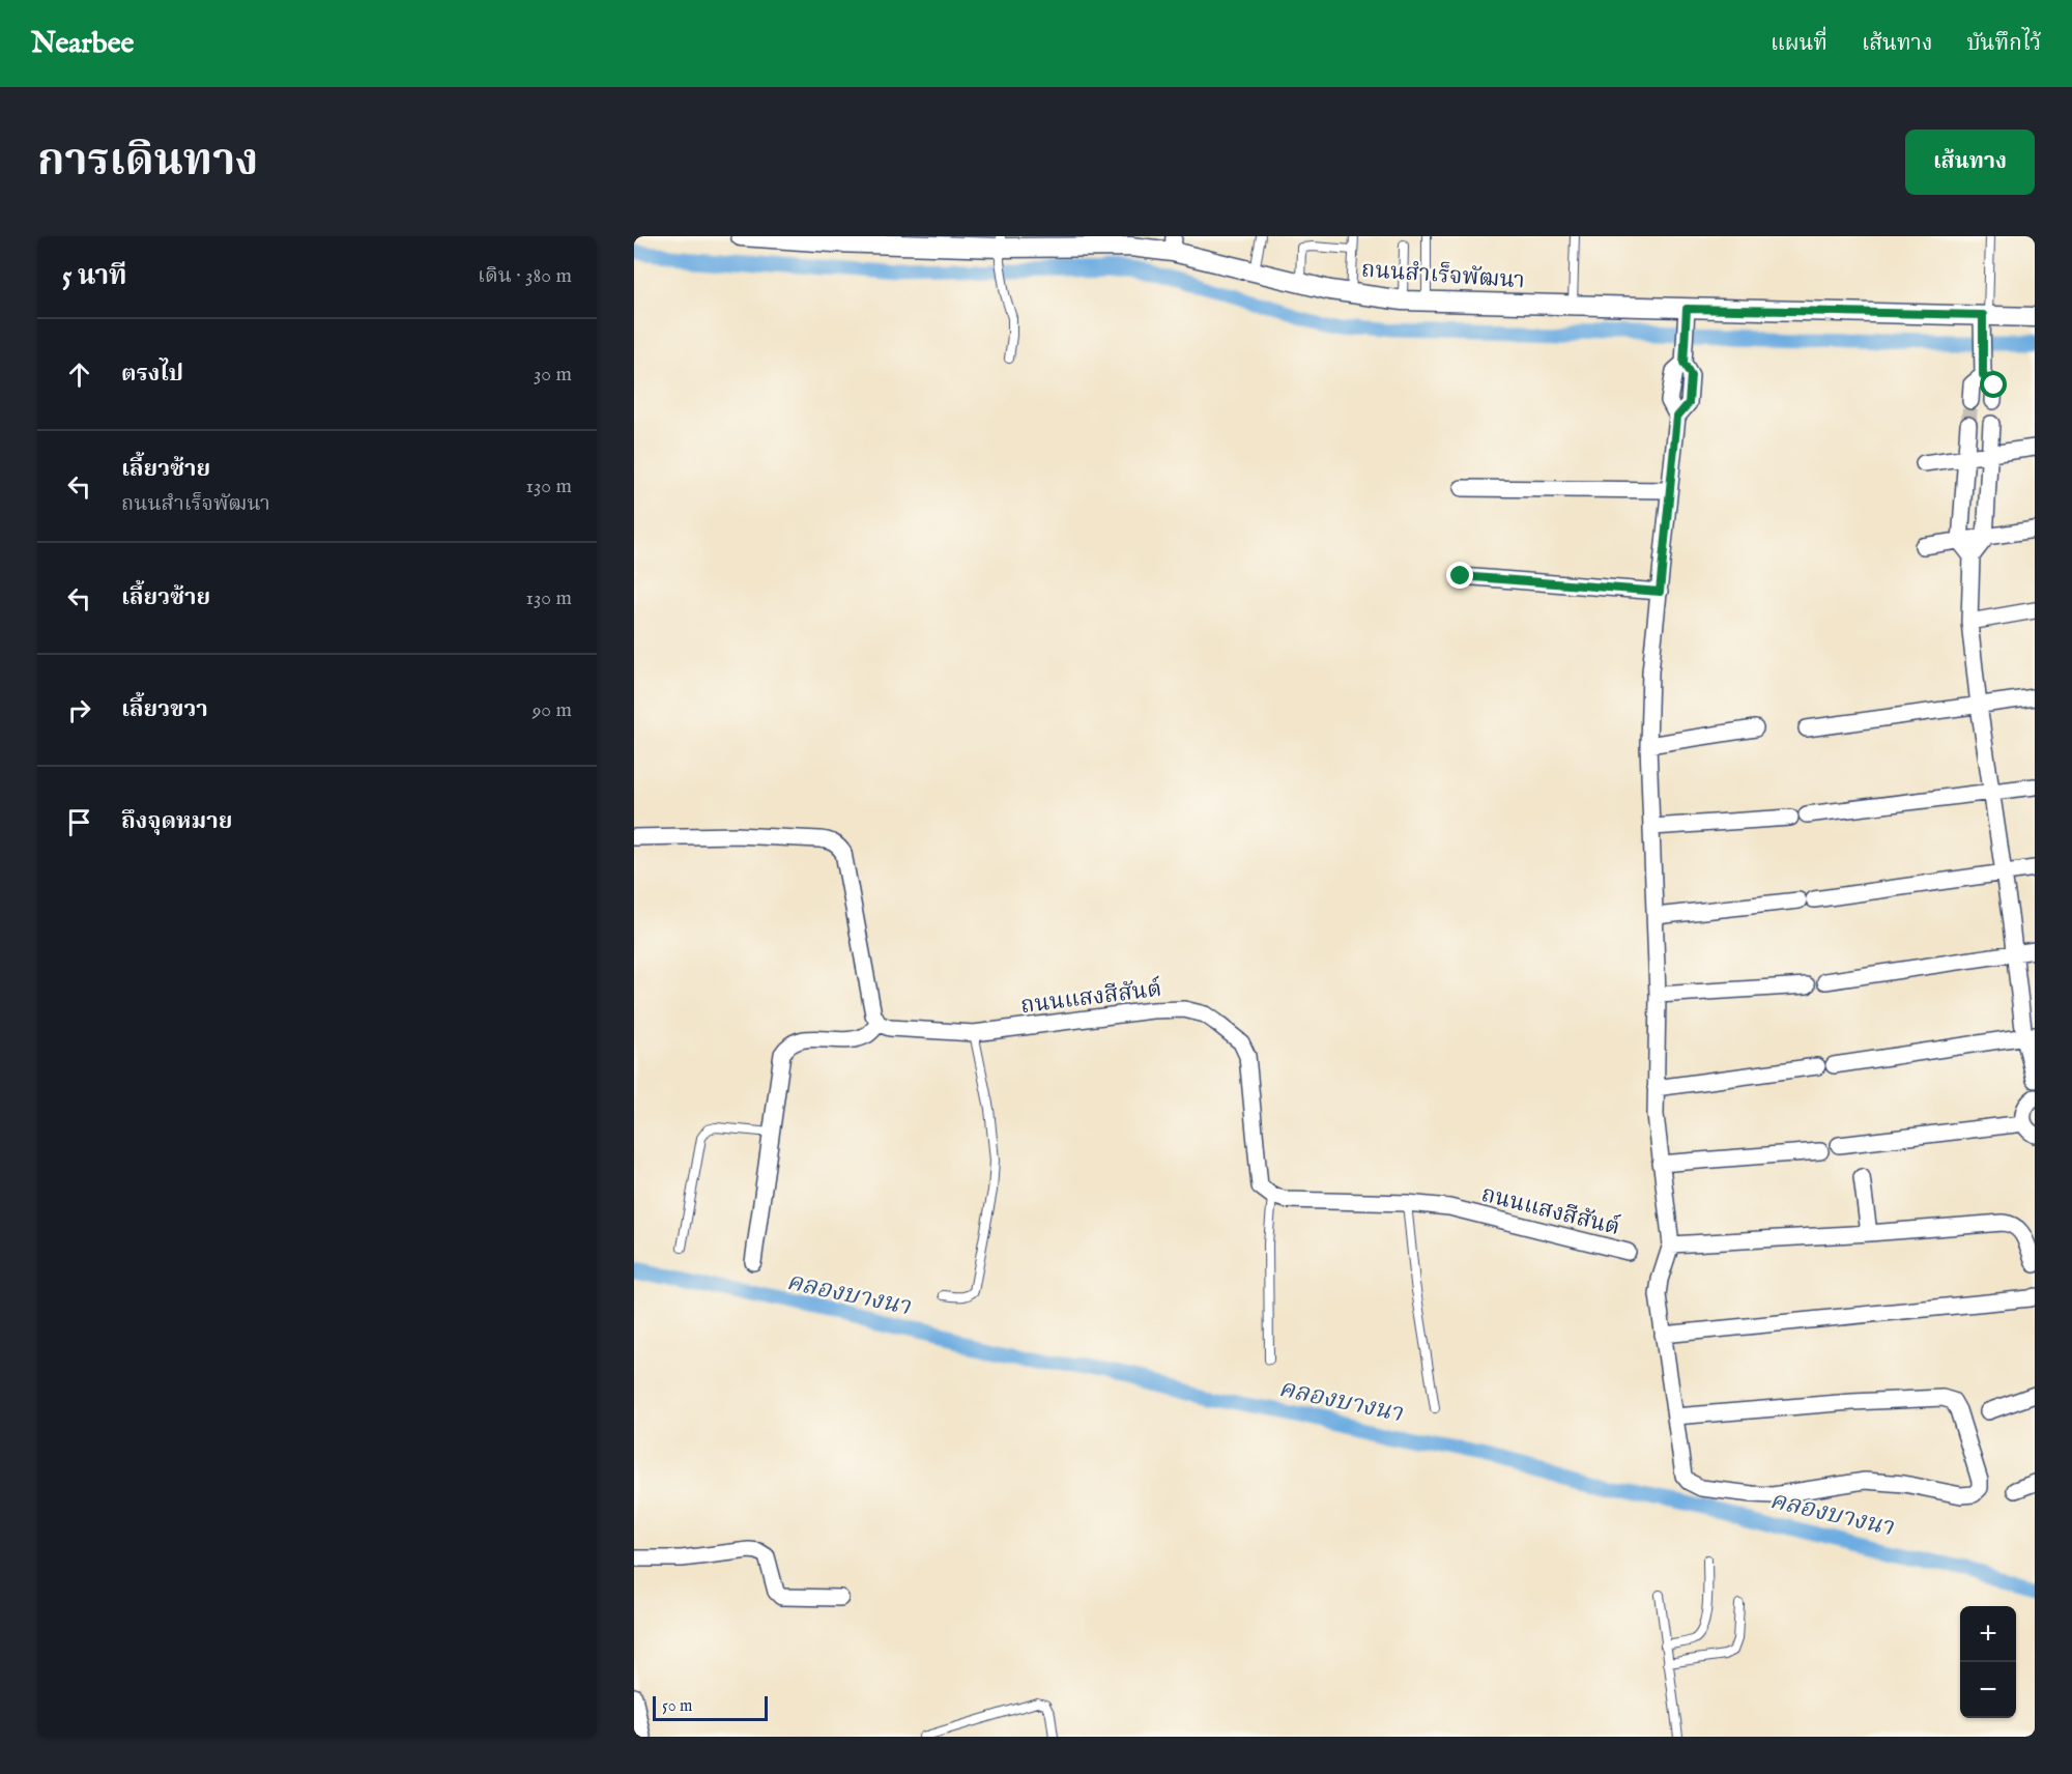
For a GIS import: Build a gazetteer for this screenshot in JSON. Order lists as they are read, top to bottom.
{
  "streets": {
    "street": ["ถนนสำเร็จพัฒนา", "ถนนแสงสีสันต์"]
  },
  "water": ["คลองบางนา"],
  "scale_bar": "50 m",
  "page": {
    "header": "Nearbee",
    "nav": ["แผนที่", "เส้นทาง", "บันทึกไว้"],
    "title": "การเดินทาง",
    "buttons": "เส้นทาง",
    "heading": ["5 นาที", "เดิน · 380 m"],
    "list": [
      ["ตรงไป", "30 m"],
      ["เลี้ยวซ้าย", "ถนนสำเร็จพัฒนา", "130 m"],
      ["เลี้ยวซ้าย", "130 m"],
      ["เลี้ยวขวา", "90 m"],
      "ถึงจุดหมาย"
    ],
    "map_buttons": ["+", "−"],
    "scale": "50 m"
  }
}
